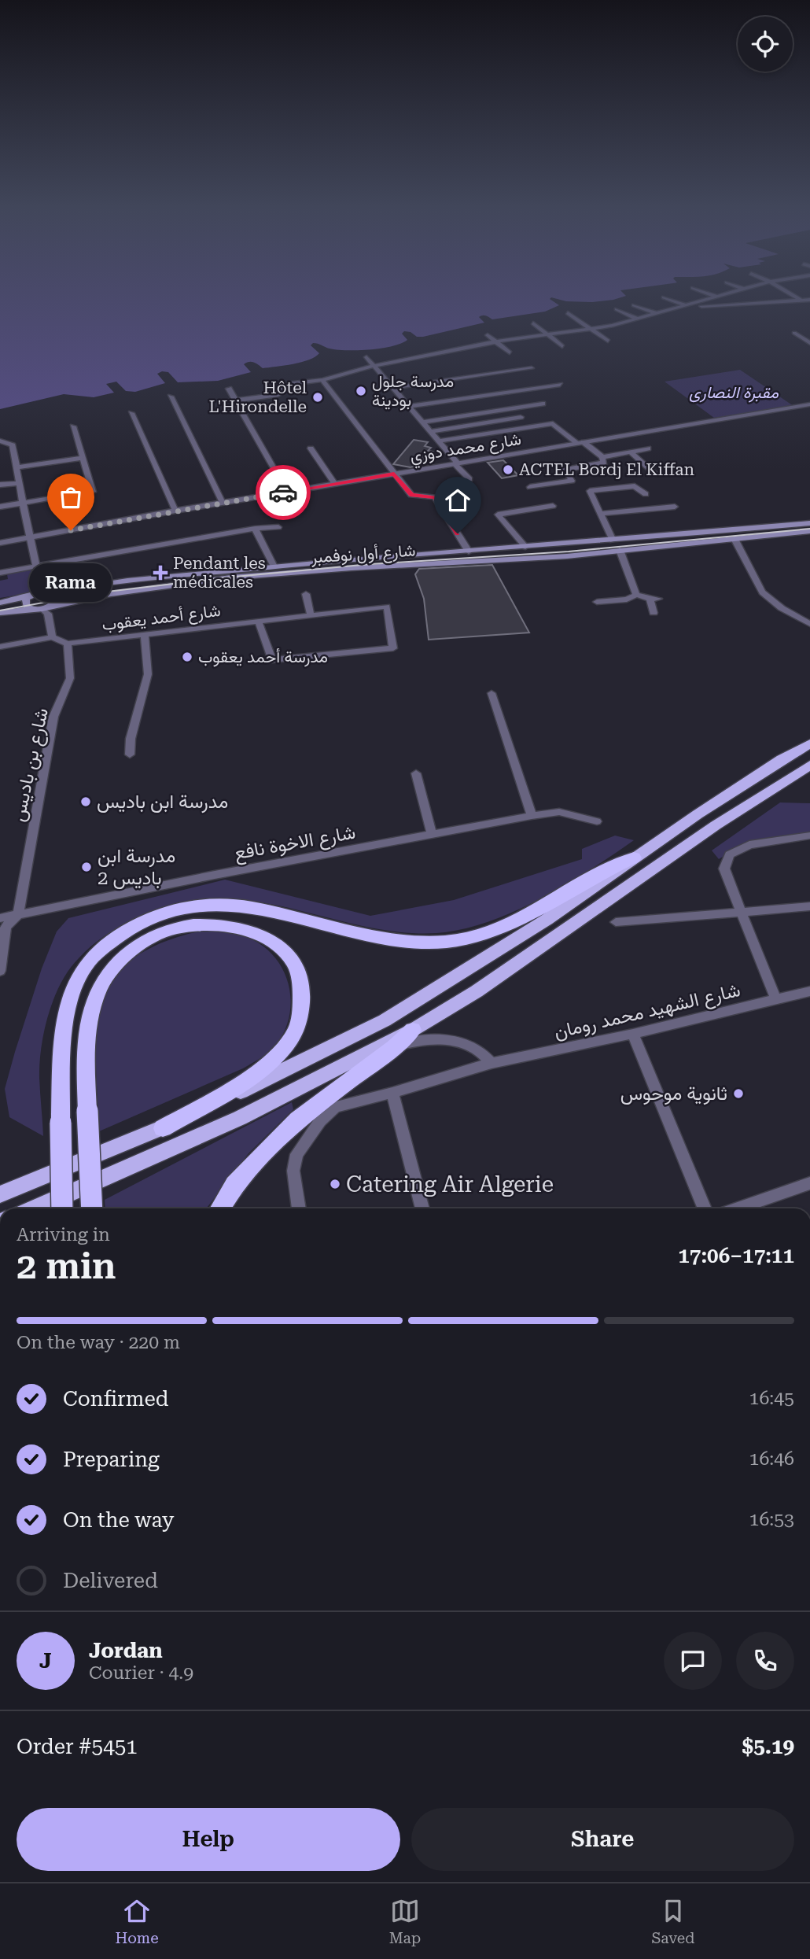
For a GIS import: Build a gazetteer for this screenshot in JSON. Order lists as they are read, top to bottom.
{
  "streets": {
    "main road": ["شارع أول نوفمبر"],
    "street": [
      "شارع محمد دوزي",
      "شارع أحمد يعقوب",
      "شارع بن باديس",
      "شارع الاخوة نافع",
      "شارع الشهيد محمد رومان"
    ]
  },
  "crossings": [
    ["شارع أحمد يعقوب", "شارع بن باديس"],
    ["شارع بن باديس", "شارع الاخوة نافع"]
  ],
  "parks": ["مقبرة النصارى"],
  "places": {
    "other": [
      "مدرسة جلول بودينة",
      "Hôtel L'Hirondelle",
      "ACTEL Bordj El Kiffan",
      "Rama",
      "مدرسة أحمد يعقوب",
      "مدرسة ابن باديس",
      "مدرسة ابن باديس 2",
      "ثانوية موحوس",
      "Catering Air Algerie"
    ],
    "health": ["Pendant les médicales"]
  },
  "page": {
    "bubble": "Rama",
    "heading": ["2 min", "Arriving in", "17:06–17:11"],
    "panel": [
      "Jordan",
      "Courier · 4.9",
      "Order #5451",
      "$5.19"
    ],
    "bar": "On the way · 220 m",
    "list": [
      ["Confirmed", "16:45"],
      ["Preparing", "16:46"],
      ["On the way", "16:53"],
      "Delivered"
    ],
    "round": "J",
    "buttons": ["Help", "Share"],
    "tabs": ["Home", "Map", "Saved"]
  }
}
